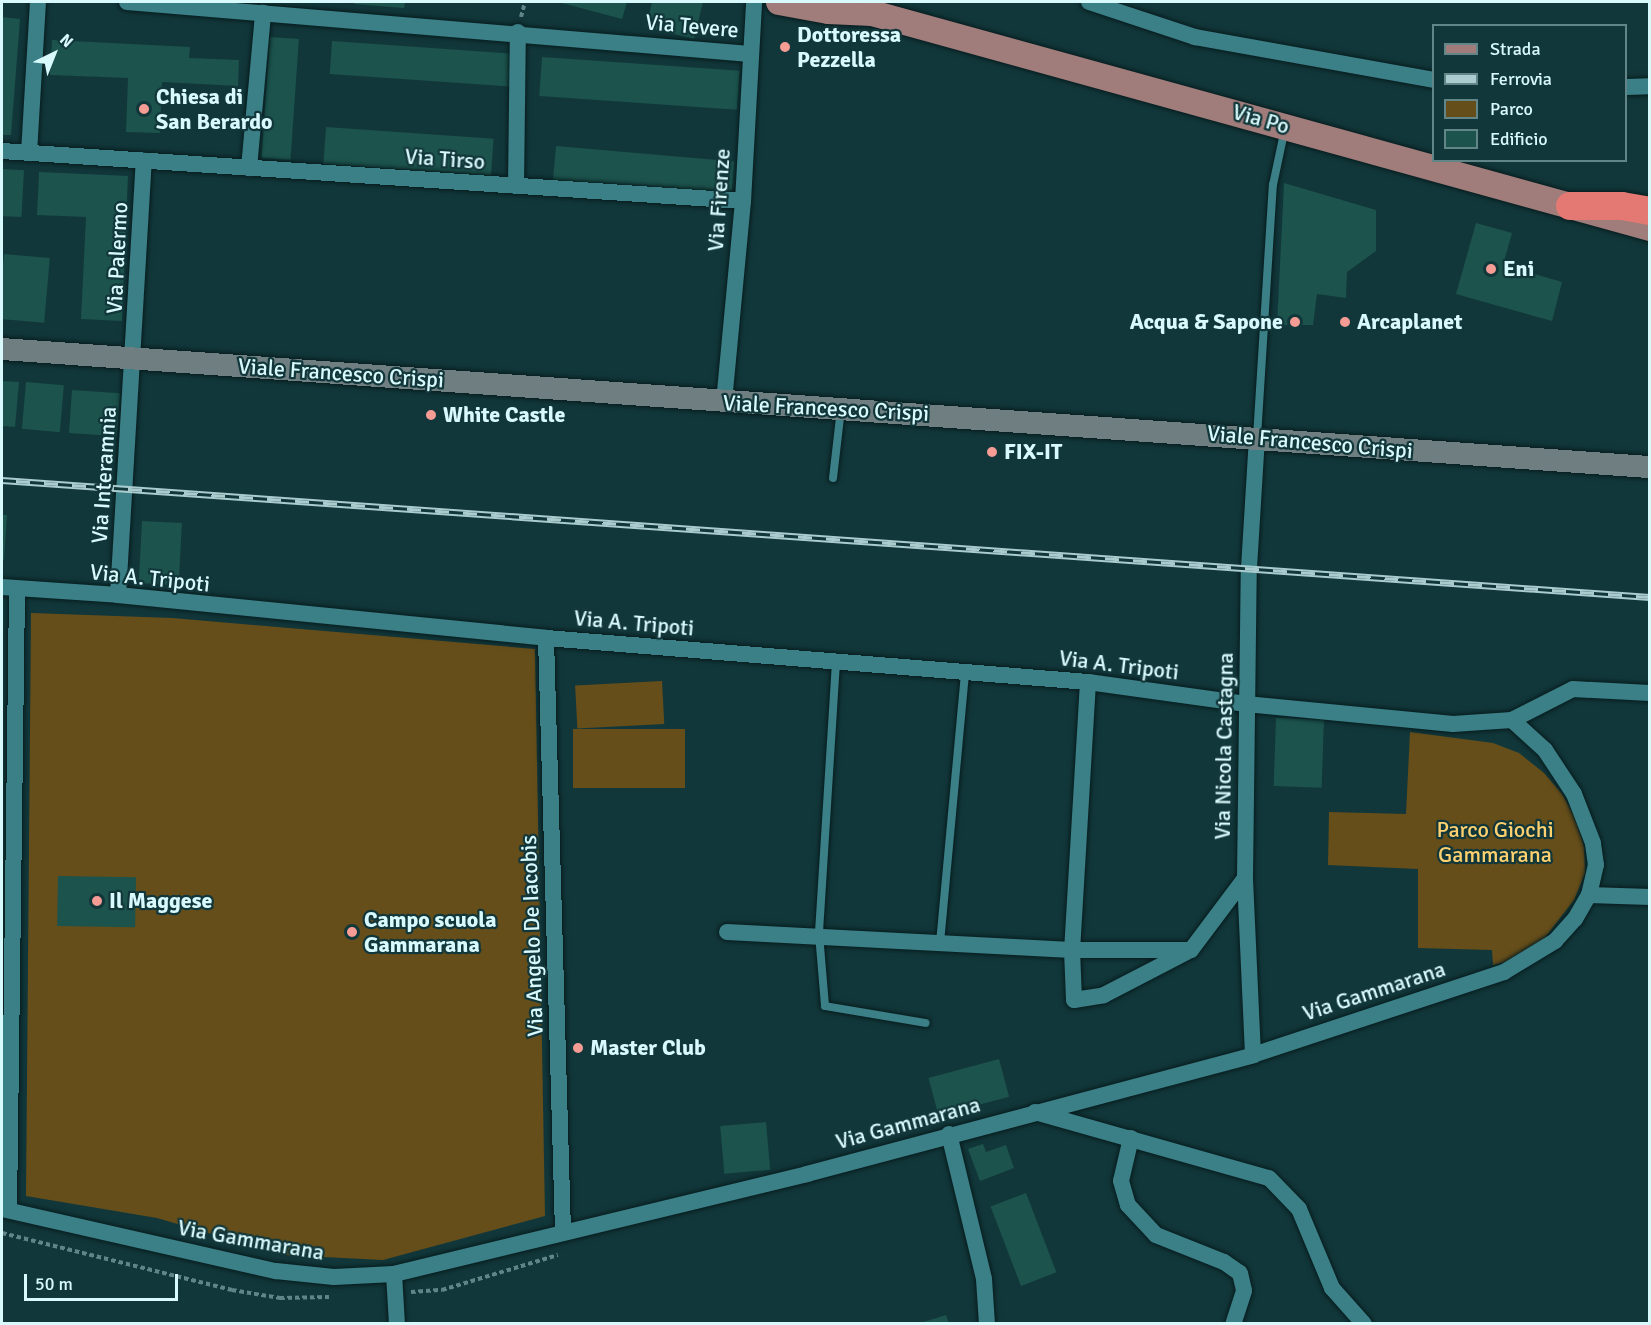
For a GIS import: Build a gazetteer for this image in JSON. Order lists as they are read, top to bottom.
{
  "streets": {
    "main road": ["Via Po"],
    "street": [
      "Via Tevere",
      "Via Tirso",
      "Via Firenze",
      "Via Palermo",
      "Viale Francesco Crispi",
      "Via Interamnia",
      "Via A. Tripoti",
      "Via Nicola Castagna",
      "Via Angelo De Iacobis",
      "Via Gammarana"
    ]
  },
  "crossings": [
    ["Via Tevere", "Via Firenze"],
    ["Via Tirso", "Via Firenze"],
    ["Via Tirso", "Via Palermo"],
    ["Via Firenze", "Viale Francesco Crispi"],
    ["Via Palermo", "Viale Francesco Crispi"],
    ["Via Palermo", "Via Interamnia"],
    ["Viale Francesco Crispi", "Via Interamnia"],
    ["Viale Francesco Crispi", "Via Nicola Castagna"],
    ["Via Interamnia", "Via A. Tripoti"],
    ["Via A. Tripoti", "Via Nicola Castagna"],
    ["Via A. Tripoti", "Via Angelo De Iacobis"],
    ["Via A. Tripoti", "Via Gammarana"],
    ["Via Nicola Castagna", "Via Gammarana"],
    ["Via Angelo De Iacobis", "Via Gammarana"]
  ],
  "parks": ["Parco Giochi Gammarana"],
  "places": [
    "Dottoressa Pezzella",
    "Chiesa di San Berardo",
    "Eni",
    "Acqua & Sapone",
    "Arcaplanet",
    "White Castle",
    "FIX-IT",
    "Il Maggese",
    "Campo scuola Gammarana",
    "Master Club"
  ],
  "legend": [
    "Strada",
    "Ferrovia",
    "Parco",
    "Edificio"
  ],
  "scale_bar": "50 m",
  "north": "top right"
}
